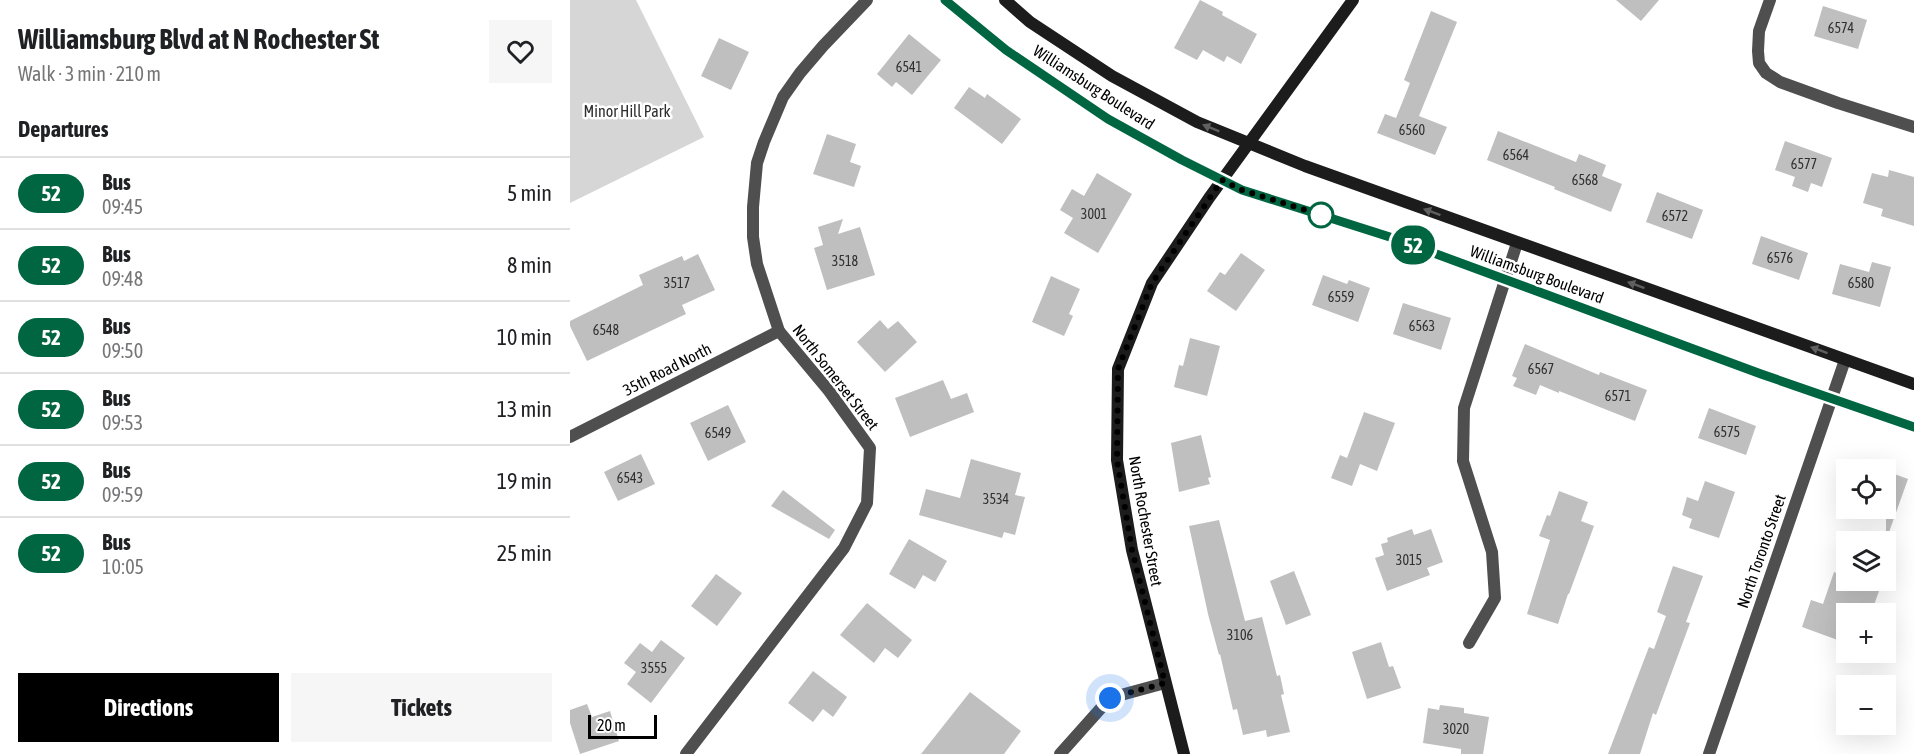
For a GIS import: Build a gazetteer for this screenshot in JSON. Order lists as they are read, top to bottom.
{
  "streets": {
    "main road": ["Williamsburg Boulevard", "North Rochester Street"],
    "street": ["35th Road North", "North Somerset Street", "North Toronto Street"]
  },
  "crossings": [
    ["Williamsburg Boulevard", "North Rochester Street"],
    ["Williamsburg Boulevard", "North Toronto Street"],
    ["35th Road North", "North Somerset Street"]
  ],
  "parks": ["Minor Hill Park"],
  "lines": ["bus line 52"],
  "house_numbers": [
    "6574",
    "6541",
    "6560",
    "6564",
    "6577",
    "6568",
    "3001",
    "6572",
    "6576",
    "3518",
    "3517",
    "6580",
    "6559",
    "6563",
    "6548",
    "6567",
    "6571",
    "6575",
    "6549",
    "6543",
    "3534",
    "3015",
    "3106",
    "3555",
    "3020"
  ],
  "scale_bar": "20 m",
  "page": {
    "heading": [
      ["Williamsburg Blvd at N Rochester St", "Walk · 3 min · 210 m"],
      "Departures"
    ],
    "on_map": "52",
    "list": [
      {
        "mark": "52",
        "name": "Bus",
        "note": "09:45",
        "value": "5 min"
      },
      {
        "mark": "52",
        "name": "Bus",
        "note": "09:48",
        "value": "8 min"
      },
      {
        "mark": "52",
        "name": "Bus",
        "note": "09:50",
        "value": "10 min"
      },
      {
        "mark": "52",
        "name": "Bus",
        "note": "09:53",
        "value": "13 min"
      },
      {
        "mark": "52",
        "name": "Bus",
        "note": "09:59",
        "value": "19 min"
      },
      {
        "mark": "52",
        "name": "Bus",
        "note": "10:05",
        "value": "25 min"
      }
    ],
    "map_buttons": ["+", "−"],
    "buttons": ["Directions", "Tickets"],
    "scale": "20 m"
  }
}
